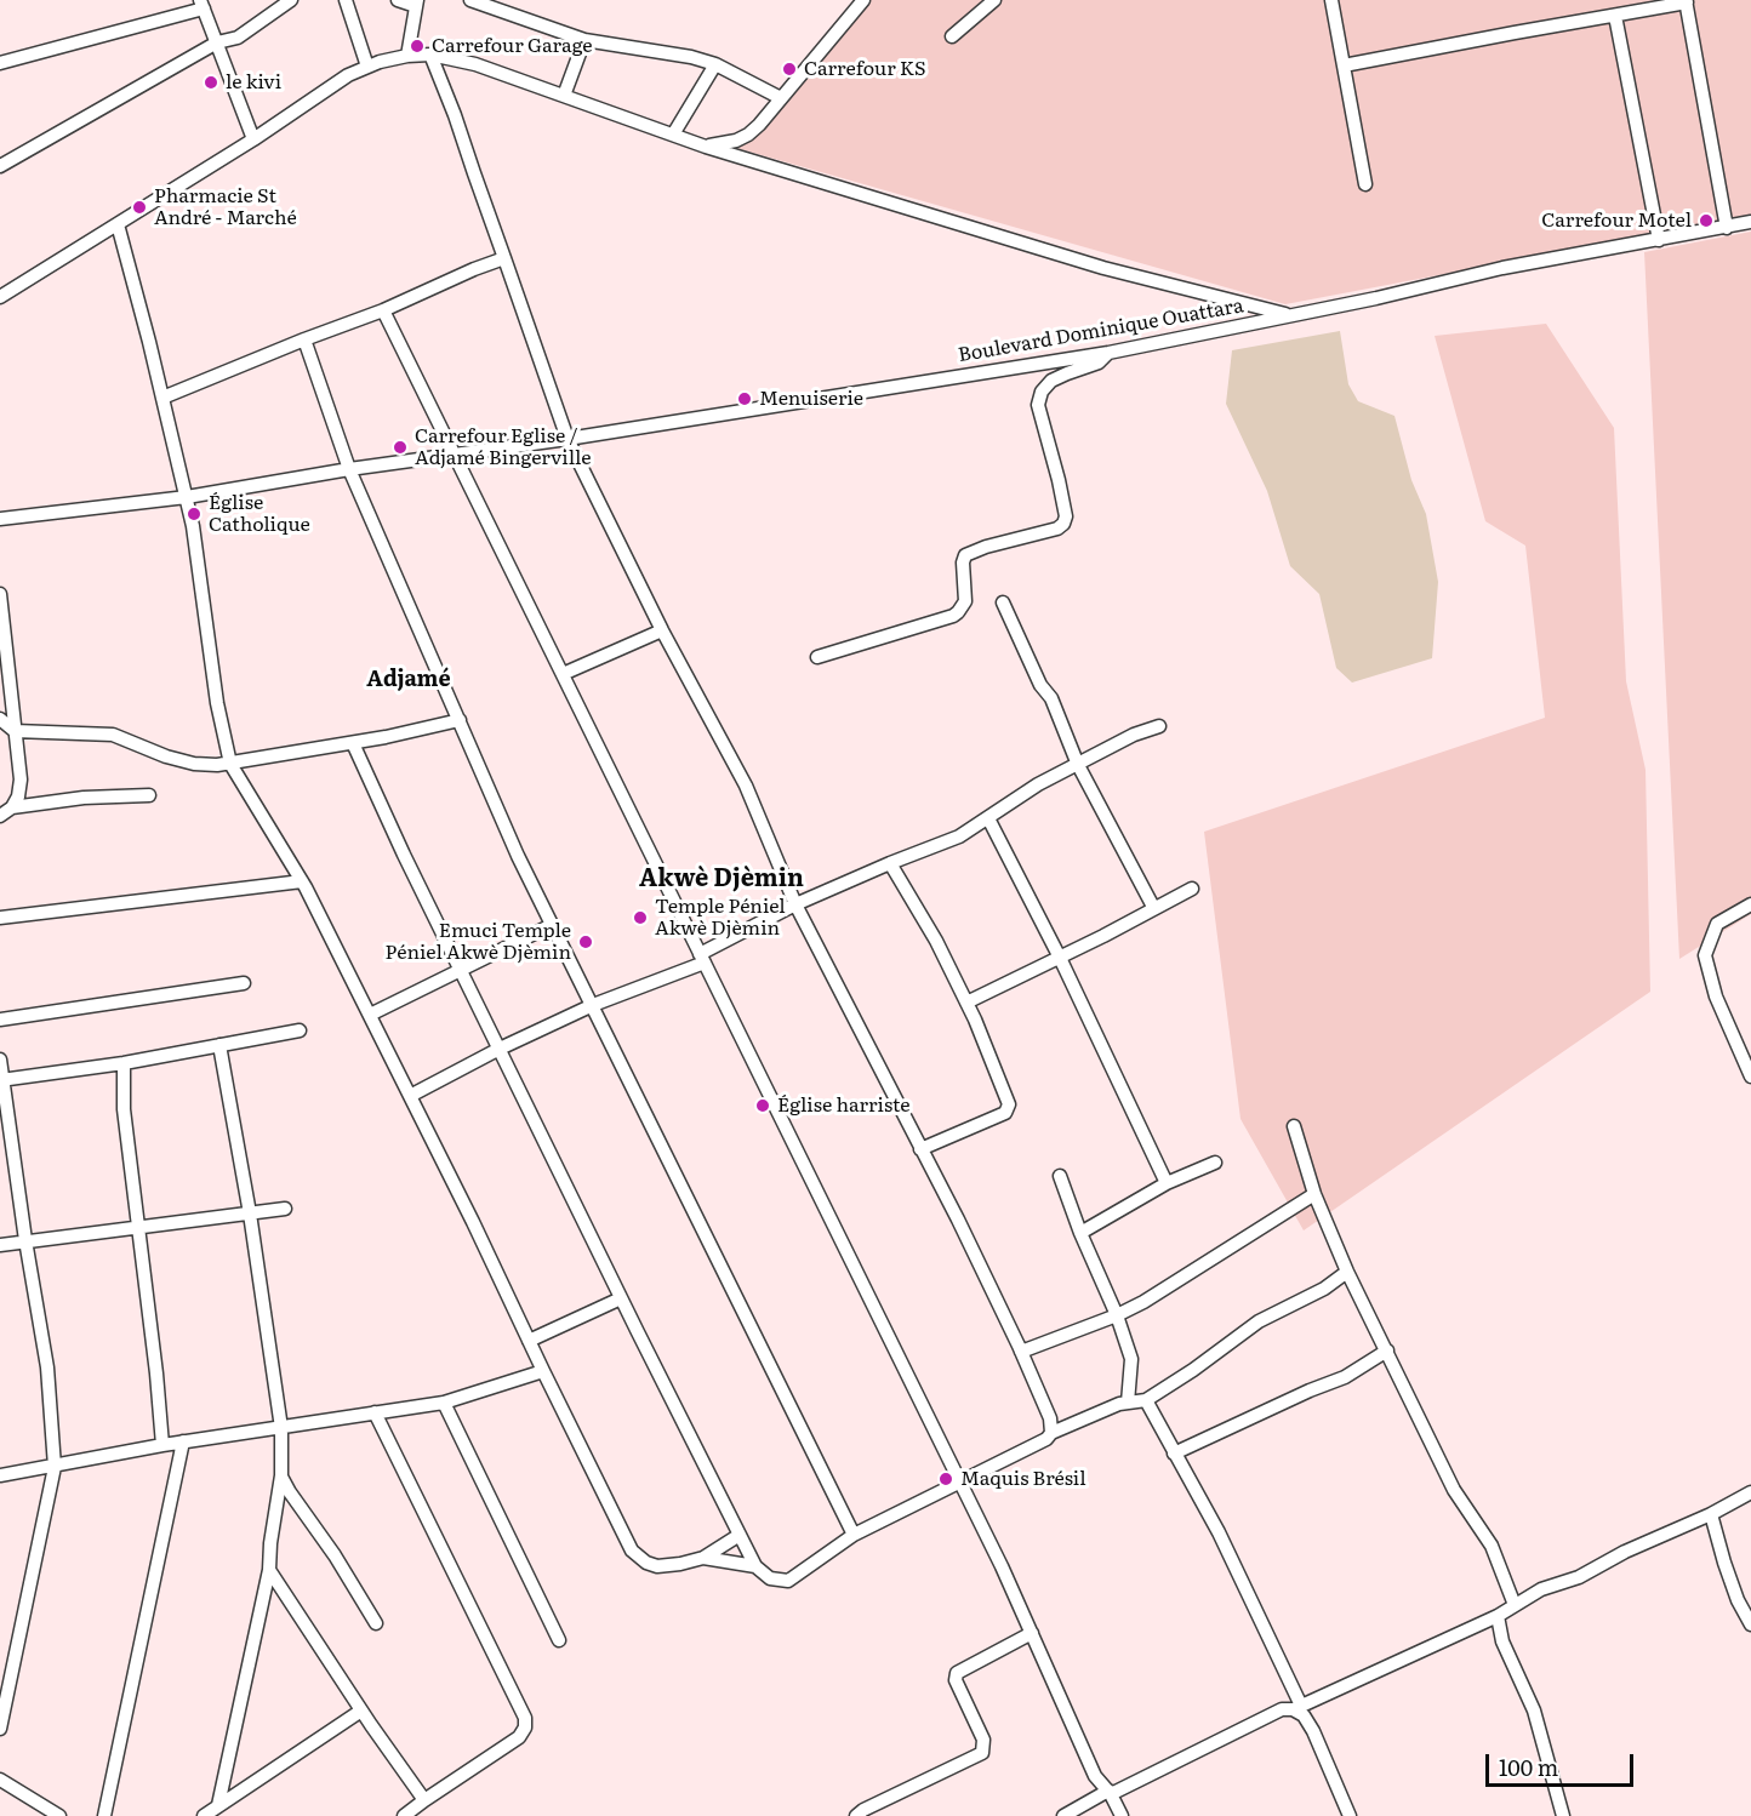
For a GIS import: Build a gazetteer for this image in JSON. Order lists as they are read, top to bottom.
{
  "streets": {
    "street": ["Boulevard Dominique Ouattara"]
  },
  "districts": ["Adjamé", "Akwè Djèmin"],
  "places": [
    "Carrefour Garage",
    "Carrefour KS",
    "le kivi",
    "Pharmacie St André - Marché",
    "Carrefour Motel",
    "Menuiserie",
    "Carrefour Eglise / Adjamé Bingerville",
    "Église Catholique",
    "Temple Péniel Akwè Djèmin",
    "Emuci Temple Péniel Akwè Djèmin",
    "Église harriste",
    "Maquis Brésil"
  ],
  "scale_bar": "100 m"
}
